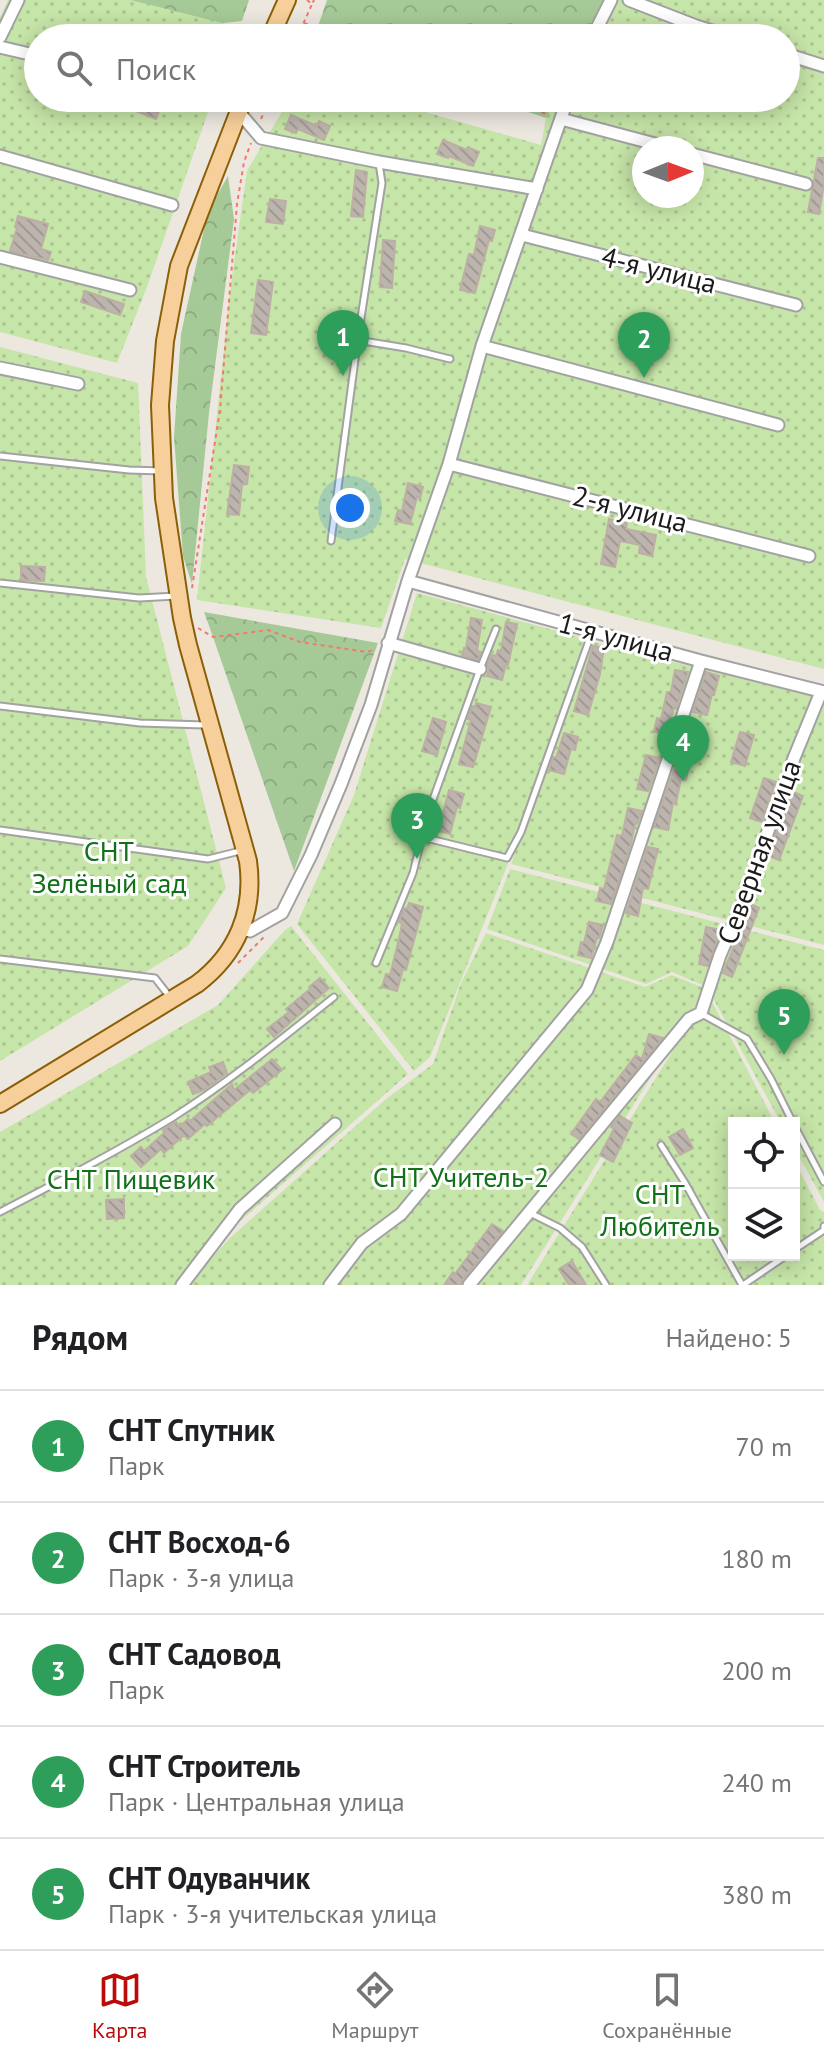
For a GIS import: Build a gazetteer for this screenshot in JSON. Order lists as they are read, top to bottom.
{
  "streets": {
    "street": [
      "4-я улица",
      "2-я улица",
      "1-я улица",
      "Северная улица"
    ]
  },
  "crossings": [
    ["1-я улица", "Северная улица"]
  ],
  "parks": [
    "СНТ Зелёный сад",
    "СНТ Учитель-2",
    "СНТ Пищевик",
    "СНТ Любитель"
  ],
  "north": "right",
  "page": {
    "search": "Поиск",
    "pins": [
      "1",
      "2",
      "4",
      "3",
      "5"
    ],
    "heading": ["Рядом", "Найдено: 5"],
    "list": [
      {
        "mark": "1",
        "name": "СНТ Спутник",
        "note": "Парк",
        "value": "70 m"
      },
      {
        "mark": "2",
        "name": "СНТ Восход-6",
        "note": "Парк · 3-я улица",
        "value": "180 m"
      },
      {
        "mark": "3",
        "name": "СНТ Садовод",
        "note": "Парк",
        "value": "200 m"
      },
      {
        "mark": "4",
        "name": "СНТ Строитель",
        "note": "Парк · Центральная улица",
        "value": "240 m"
      },
      {
        "mark": "5",
        "name": "СНТ Одуванчик",
        "note": "Парк · 3-я учительская улица",
        "value": "380 m"
      }
    ],
    "nav": ["Карта", "Маршрут", "Сохранённые"]
  }
}
